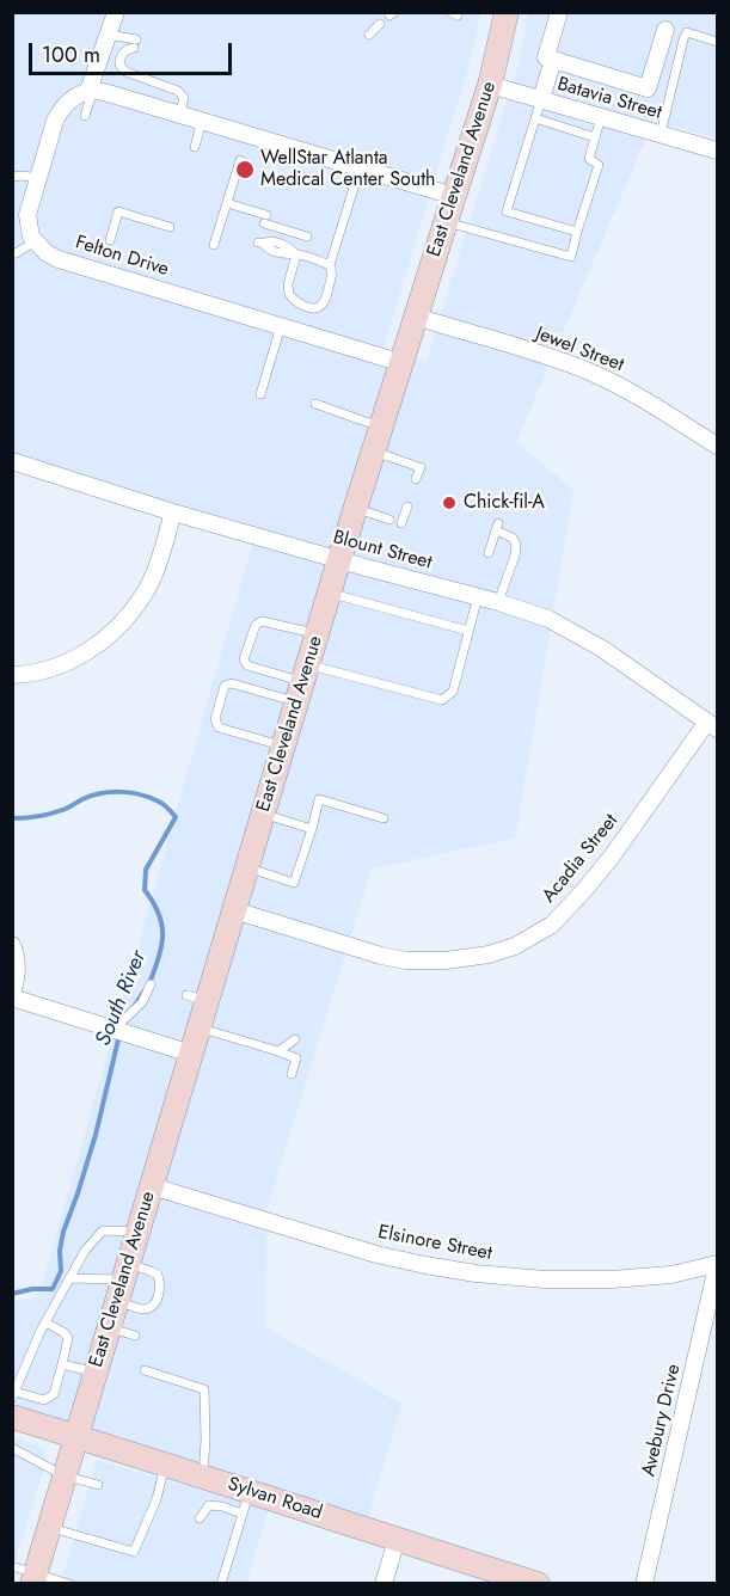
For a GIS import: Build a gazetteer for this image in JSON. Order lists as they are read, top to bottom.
{
  "streets": {
    "main road": ["East Cleveland Avenue", "Sylvan Road"],
    "street": [
      "Batavia Street",
      "Felton Drive",
      "Jewel Street",
      "Blount Street",
      "Acadia Street",
      "Elsinore Street",
      "Avebury Drive"
    ]
  },
  "crossings": [
    ["Batavia Street", "East Cleveland Avenue"],
    ["East Cleveland Avenue", "Felton Drive"],
    ["East Cleveland Avenue", "Jewel Street"],
    ["East Cleveland Avenue", "Blount Street"],
    ["East Cleveland Avenue", "Acadia Street"],
    ["East Cleveland Avenue", "Elsinore Street"],
    ["East Cleveland Avenue", "Sylvan Road"],
    ["Blount Street", "Acadia Street"],
    ["Elsinore Street", "Avebury Drive"]
  ],
  "water": ["South River"],
  "places": ["WellStar Atlanta Medical Center South", "Chick-fil-A"],
  "scale_bar": "100 m"
}
